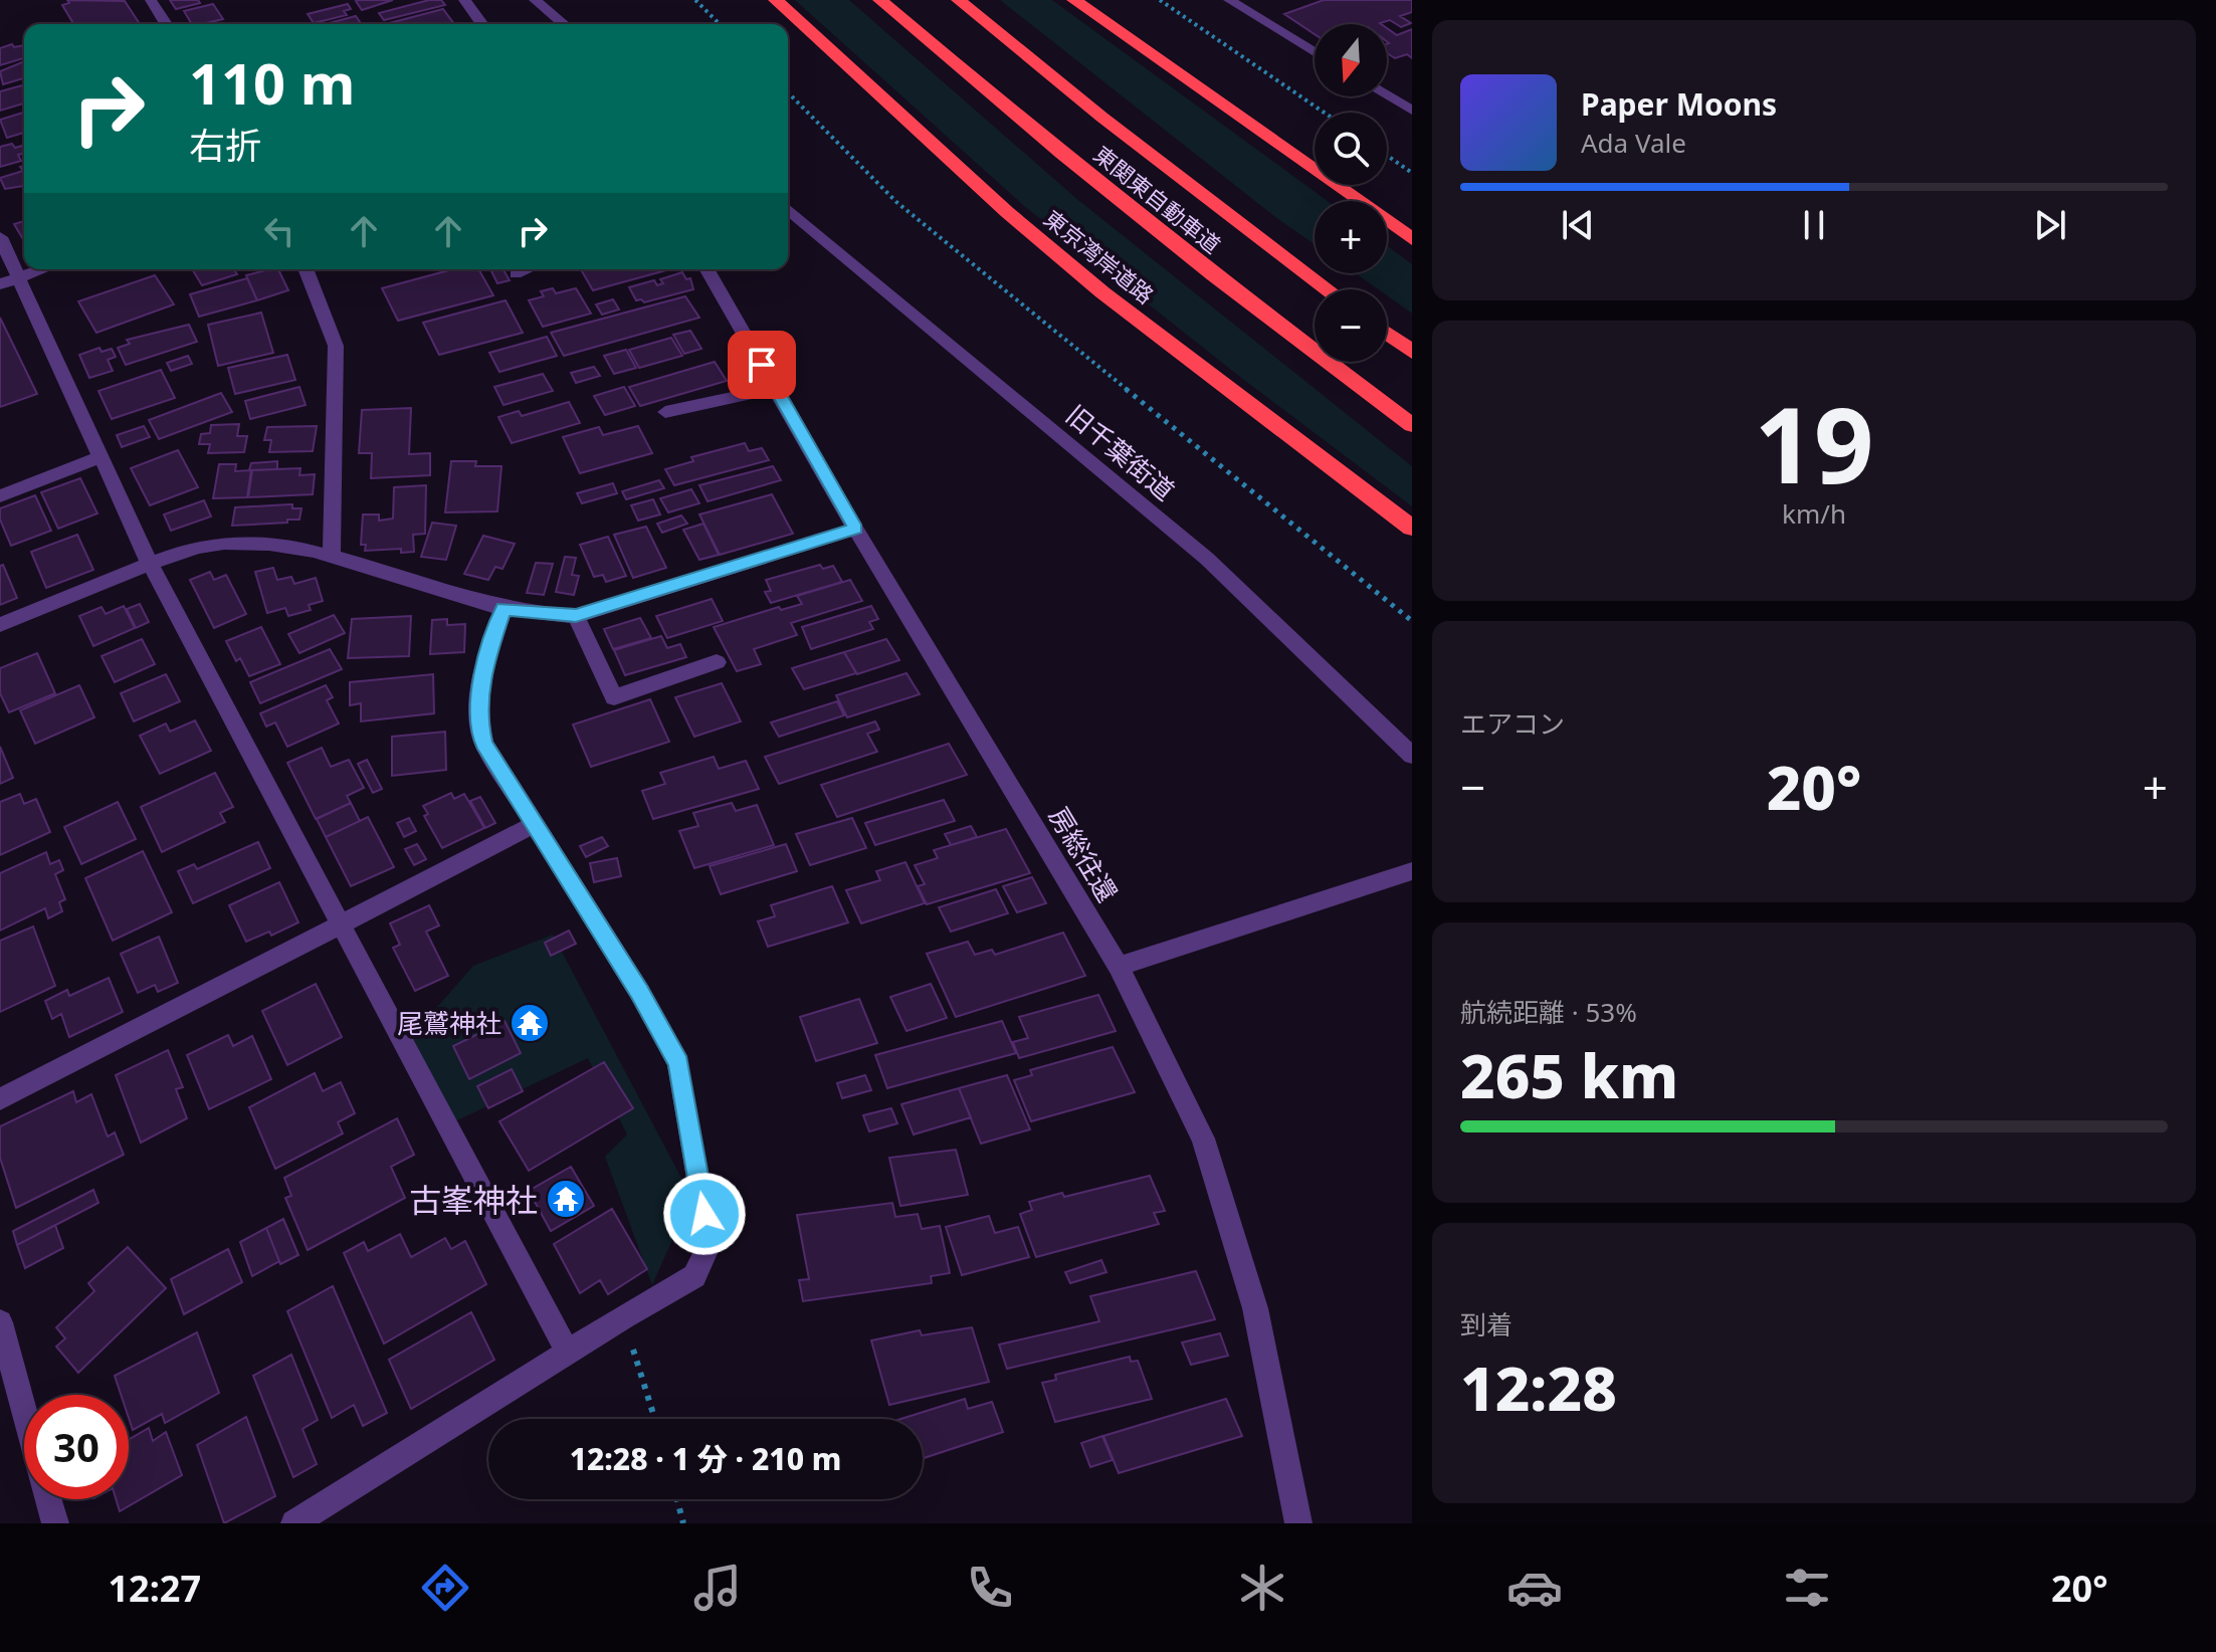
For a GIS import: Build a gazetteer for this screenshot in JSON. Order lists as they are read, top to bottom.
{
  "streets": {
    "highway": ["東関東自動車道", "東京湾岸道路"],
    "street": ["旧千葉街道", "房総往還"]
  },
  "places": {
    "temple": ["尾鷲神社", "古峯神社"]
  },
  "north": "bottom",
  "page": {
    "map_buttons": ["+", "−"],
    "turn": ["110 m", "右折"],
    "song": ["Paper Moons", "Ada Vale"],
    "tile": [
      ["19", "km/h"],
      "エアコン",
      ["航続距離 · 53%", "265 km"],
      ["到着", "12:28"]
    ],
    "heat": ["−", "20°", "+"],
    "limit": "30",
    "trip": "12:28 · 1 分 · 210 m",
    "tabs": ["12:27", "20°"]
  }
}
